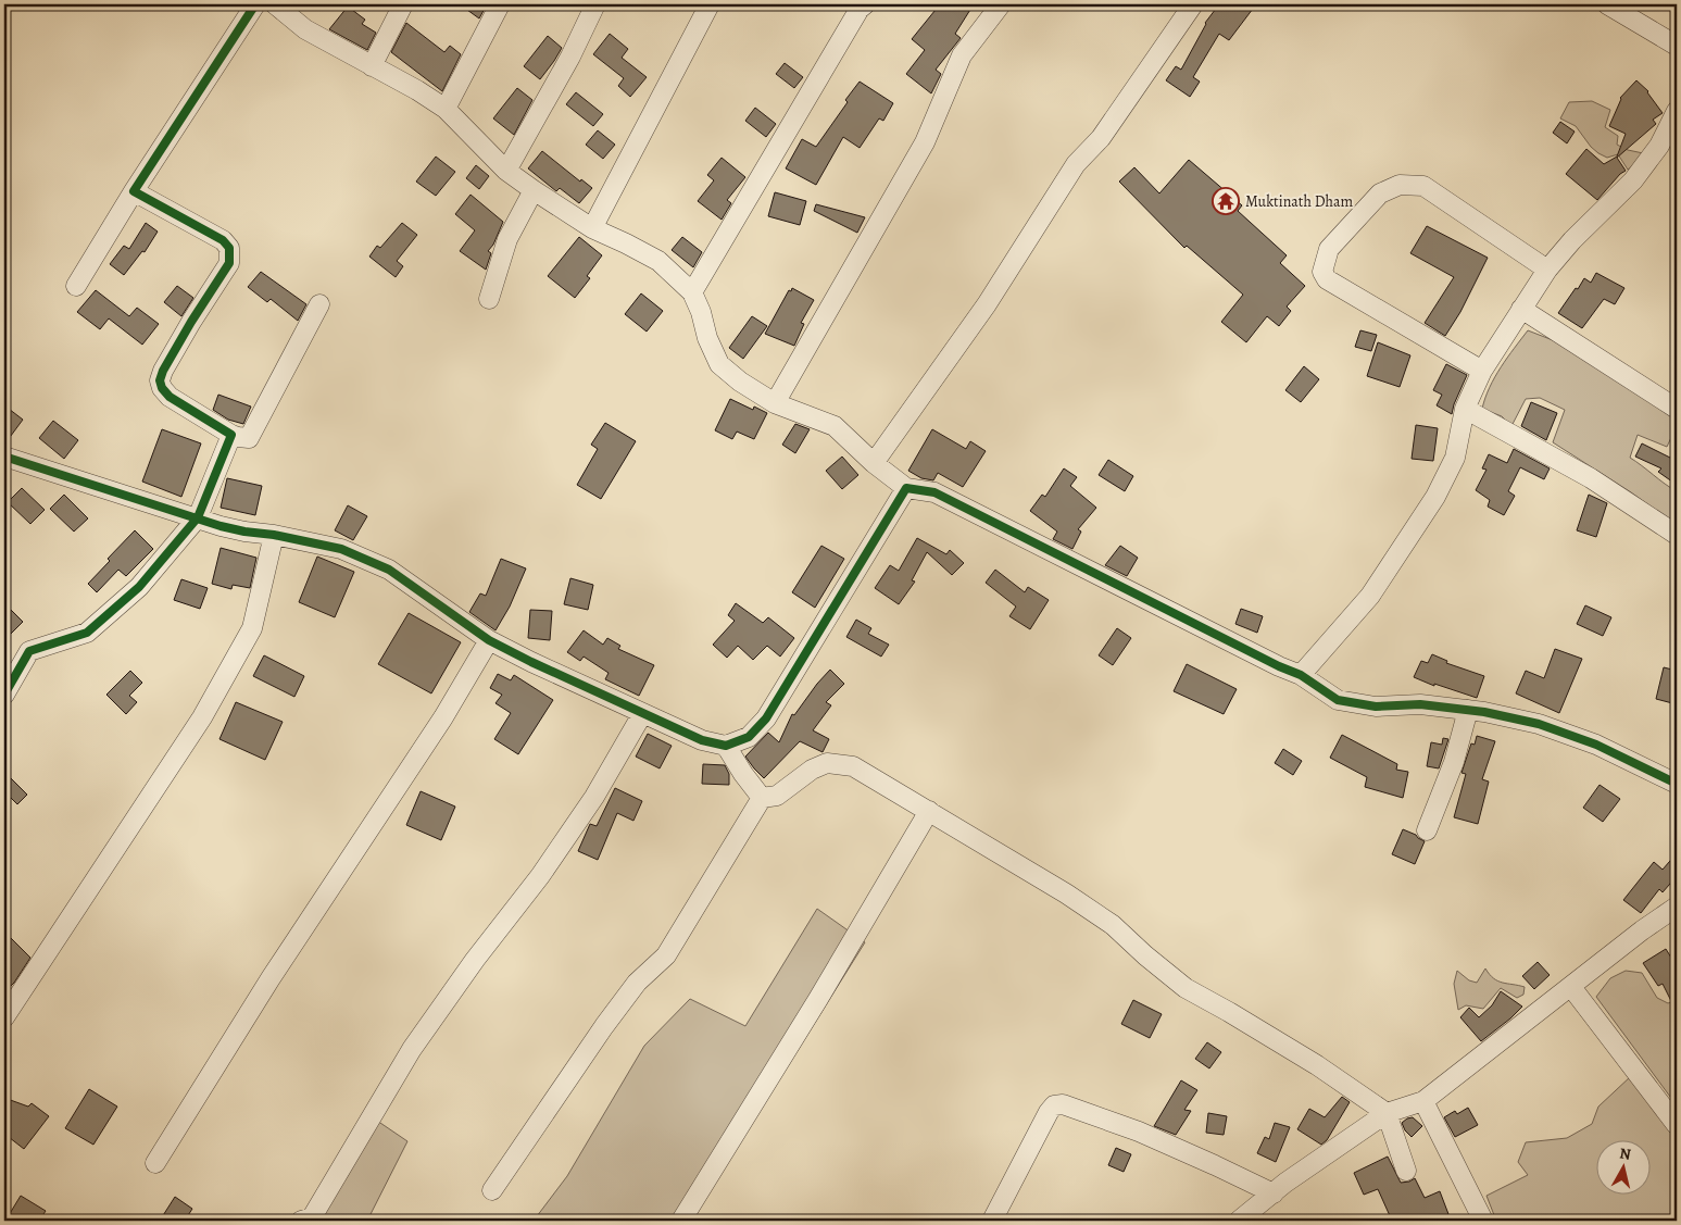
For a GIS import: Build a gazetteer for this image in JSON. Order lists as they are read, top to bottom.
{
  "places": {
    "temple": ["Muktinath Dham"]
  },
  "north": "top"
}
